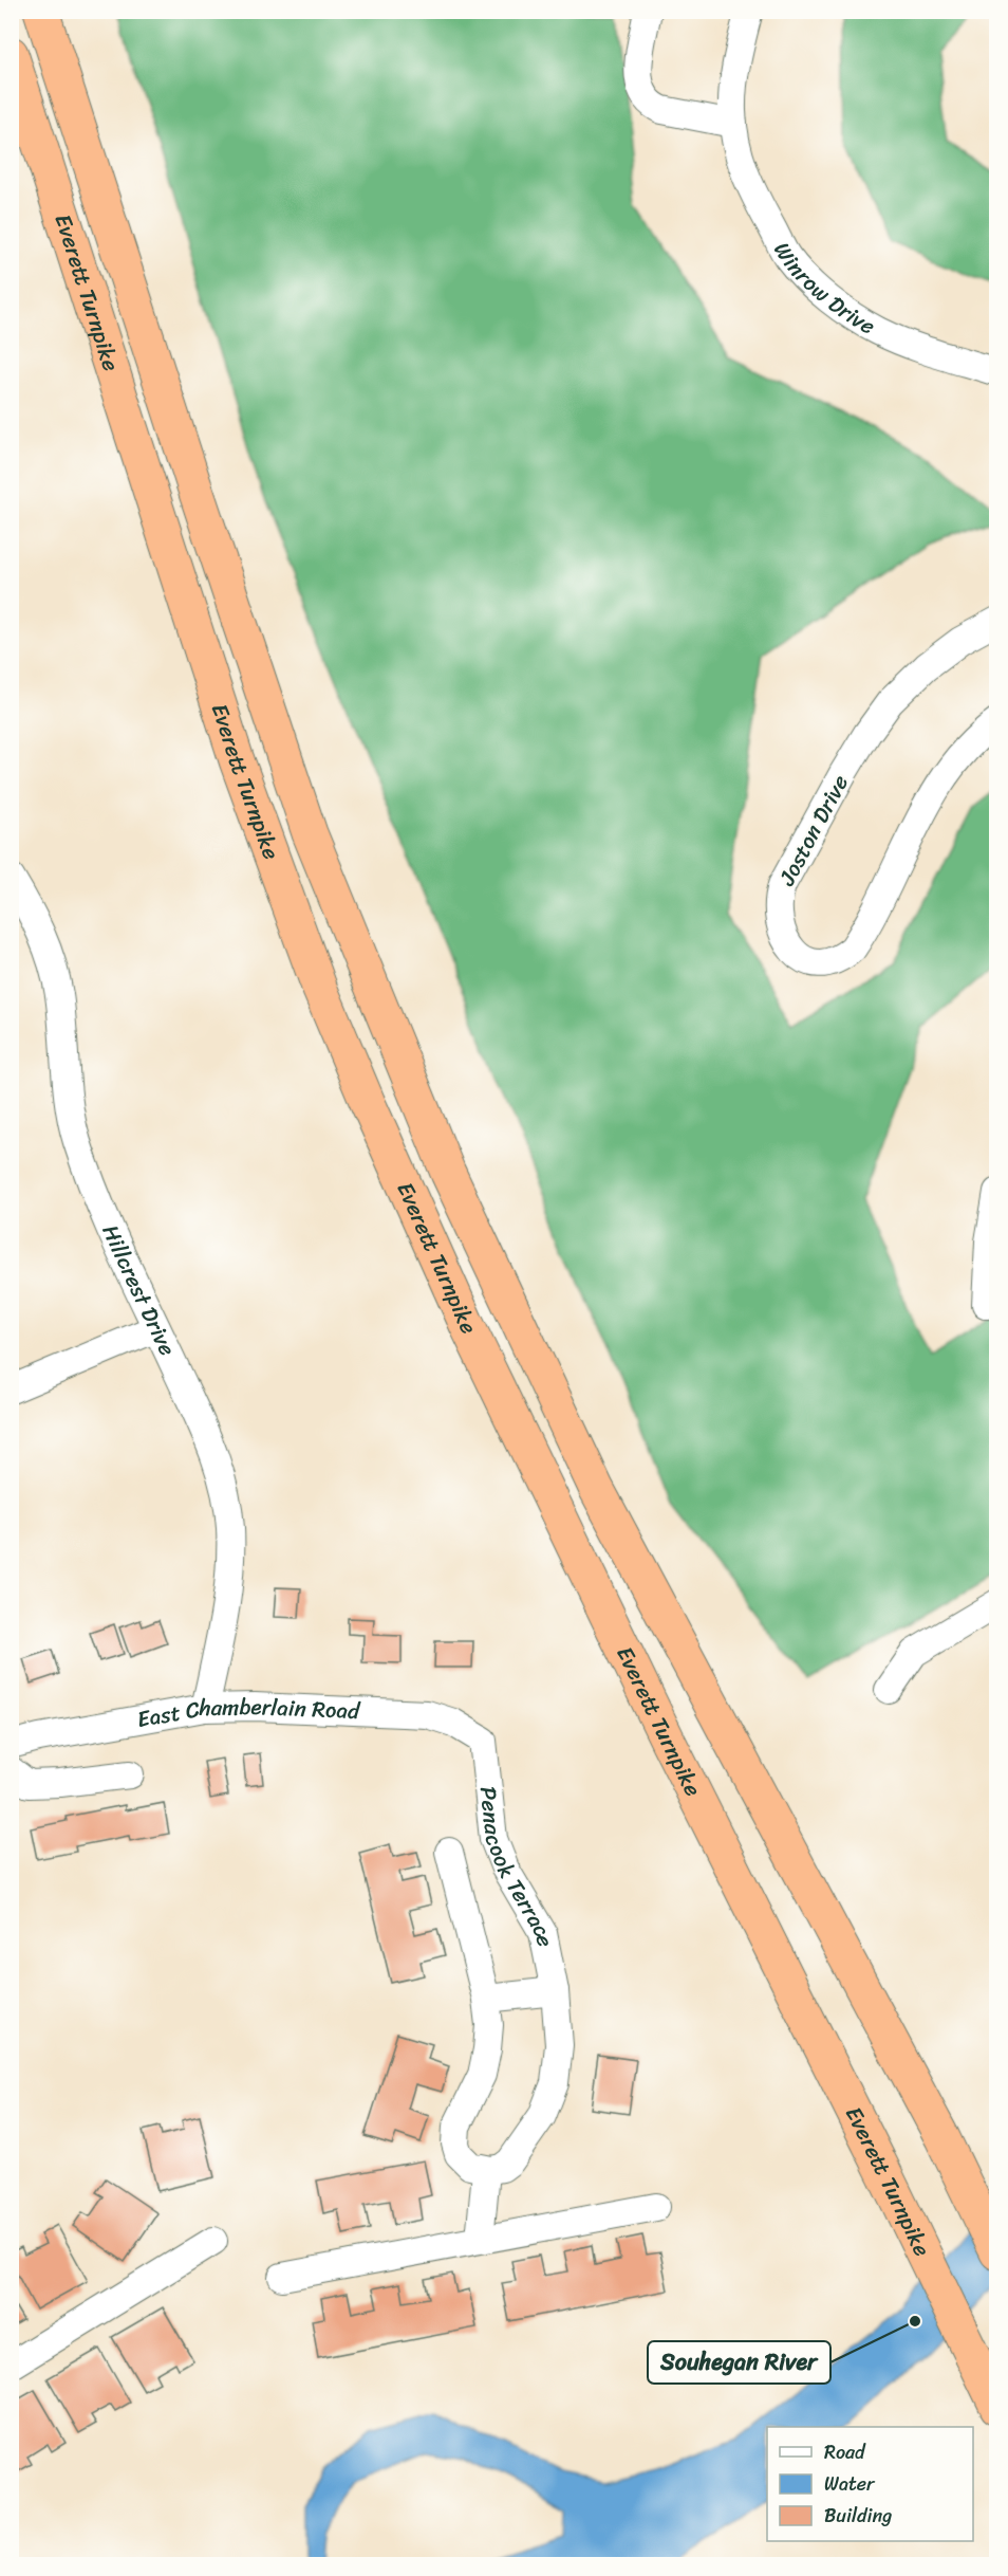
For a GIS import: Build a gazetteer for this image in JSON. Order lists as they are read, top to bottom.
{
  "streets": {
    "highway": ["Everett Turnpike"],
    "street": [
      "Winrow Drive",
      "Joston Drive",
      "Hillcrest Drive",
      "East Chamberlain Road",
      "Penacook Terrace"
    ]
  },
  "crossings": [
    ["Hillcrest Drive", "East Chamberlain Road"],
    ["East Chamberlain Road", "Penacook Terrace"]
  ],
  "places": ["Souhegan River"],
  "legend": ["Road", "Water", "Building"]
}
